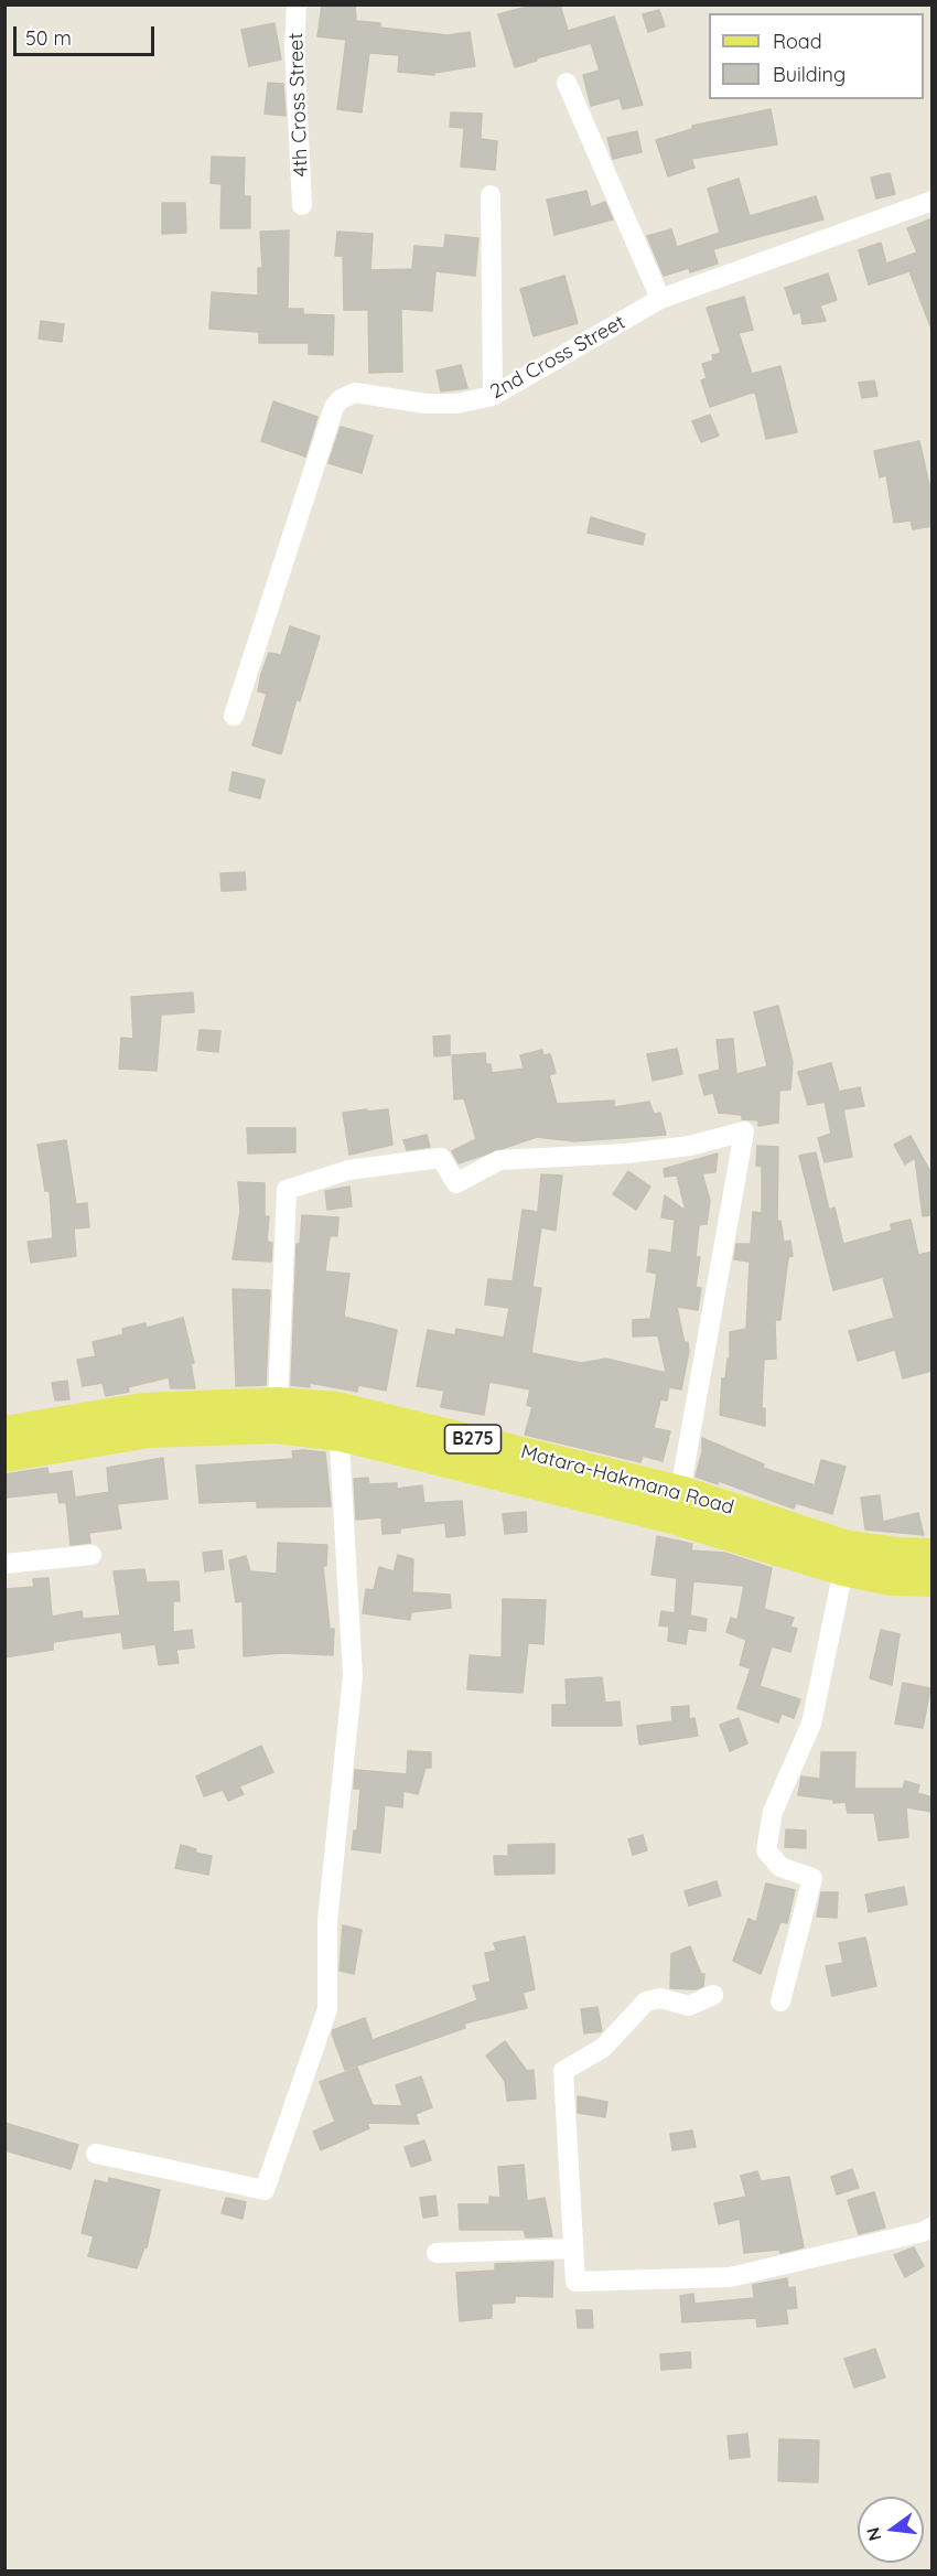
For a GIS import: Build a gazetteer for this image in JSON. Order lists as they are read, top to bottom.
{
  "streets": {
    "main road": ["B275", "Matara-Hakmana Road"],
    "street": ["4th Cross Street", "2nd Cross Street"]
  },
  "legend": ["Road", "Building"],
  "scale_bar": "50 m",
  "north": "left"
}
